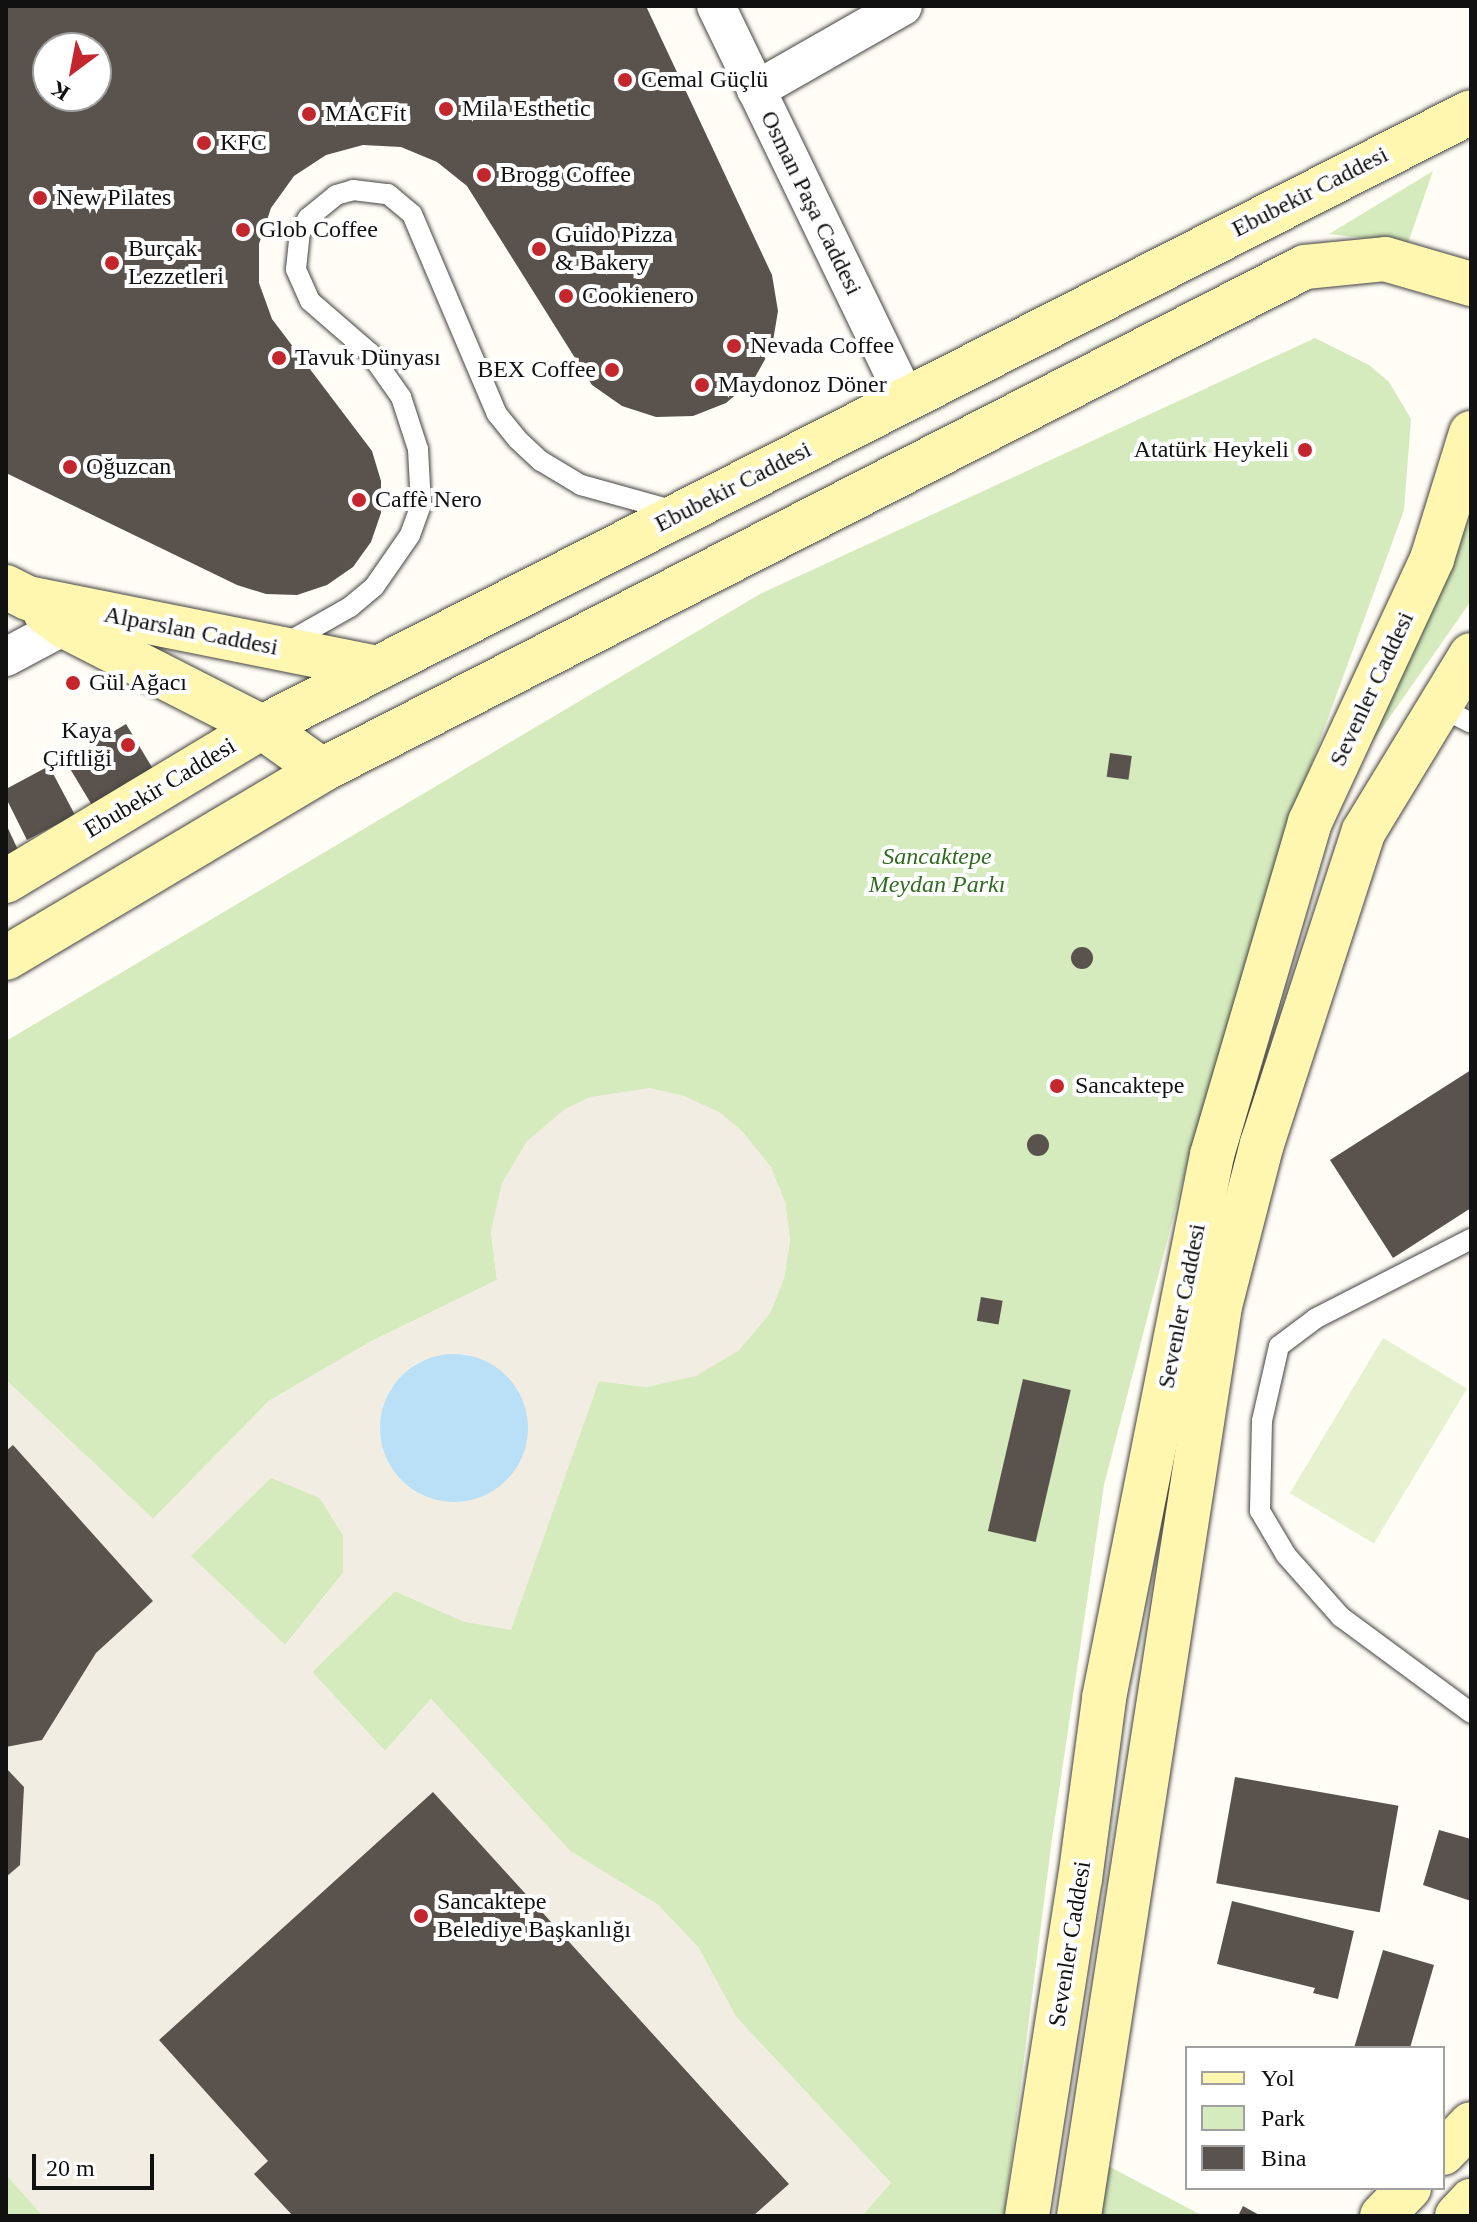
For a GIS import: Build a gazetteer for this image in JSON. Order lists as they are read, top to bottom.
{
  "streets": {
    "main road": ["Ebubekir Caddesi", "Alparslan Caddesi", "Sevenler Caddesi"],
    "street": ["Osman Paşa Caddesi"]
  },
  "crossings": [
    ["Ebubekir Caddesi", "Osman Paşa Caddesi"],
    ["Ebubekir Caddesi", "Alparslan Caddesi"]
  ],
  "parks": ["Sancaktepe Meydan Parkı"],
  "places": [
    "Cemal Güçlü",
    "Mila Esthetic",
    "MACFit",
    "KFC",
    "Brogg Coffee",
    "New Pilates",
    "Glob Coffee",
    "Guido Pizza & Bakery",
    "Burçak Lezzetleri",
    "Cookienero",
    "Nevada Coffee",
    "Tavuk Dünyası",
    "BEX Coffee",
    "Maydonoz Döner",
    "Atatürk Heykeli",
    "Oğuzcan",
    "Caffè Nero",
    "Gül Ağacı",
    "Kaya Çiftliği",
    "Sancaktepe",
    "Sancaktepe Belediye Başkanlığı"
  ],
  "legend": ["Yol", "Park", "Bina"],
  "scale_bar": "20 m",
  "north": "bottom left"
}
